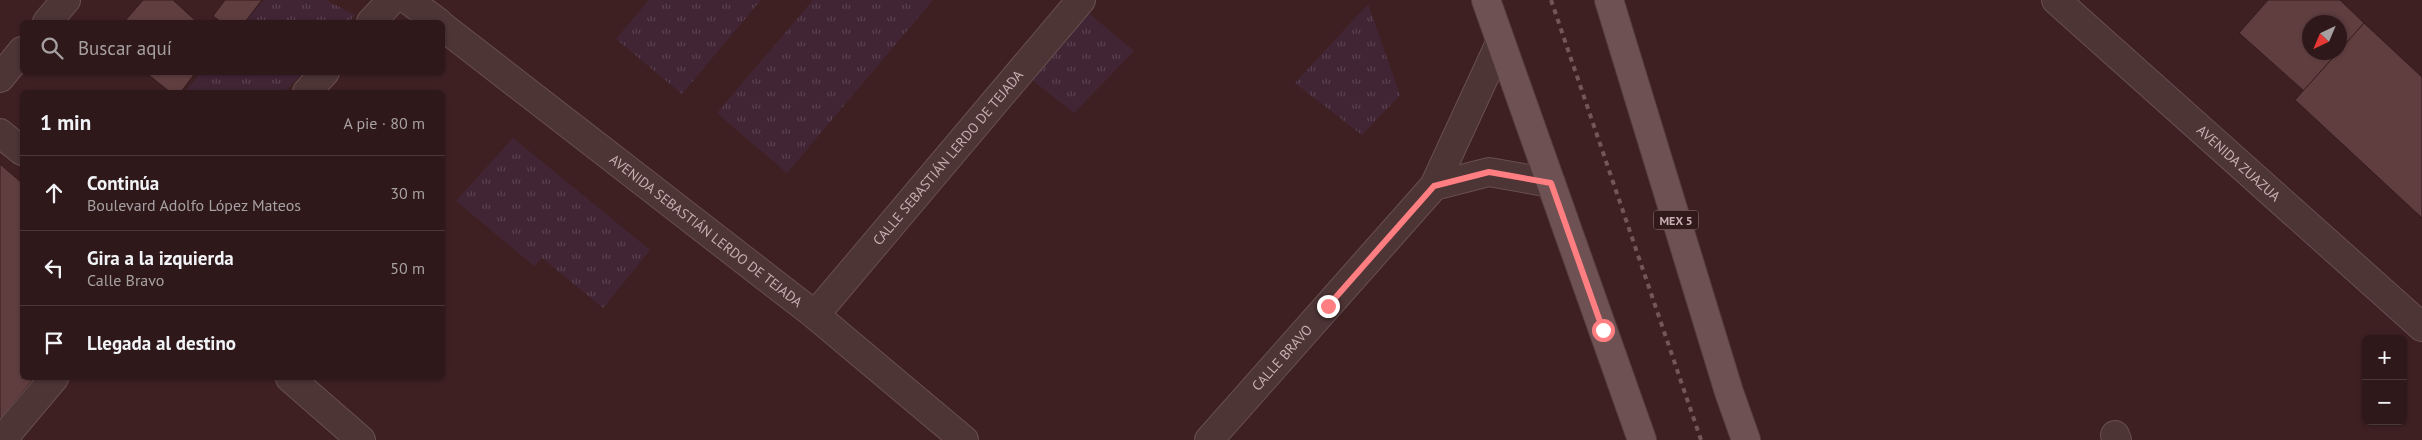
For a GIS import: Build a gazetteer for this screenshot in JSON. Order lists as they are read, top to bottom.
{
  "streets": {
    "main road": ["MEX 5"],
    "street": [
      "CALLE SEBASTIÁN LERDO DE TEJADA",
      "AVENIDA ZUAZUA",
      "AVENIDA SEBASTIÁN LERDO DE TEJADA",
      "CALLE BRAVO"
    ]
  },
  "crossings": [
    ["CALLE SEBASTIÁN LERDO DE TEJADA", "AVENIDA SEBASTIÁN LERDO DE TEJADA"]
  ],
  "north": "bottom left",
  "page": {
    "search": "Buscar aquí",
    "heading": ["1 min", "A pie · 80 m"],
    "list": [
      ["Continúa", "Boulevard Adolfo López Mateos", "30 m"],
      ["Gira a la izquierda", "Calle Bravo", "50 m"],
      "Llegada al destino"
    ],
    "map_buttons": ["+", "−"]
  }
}
